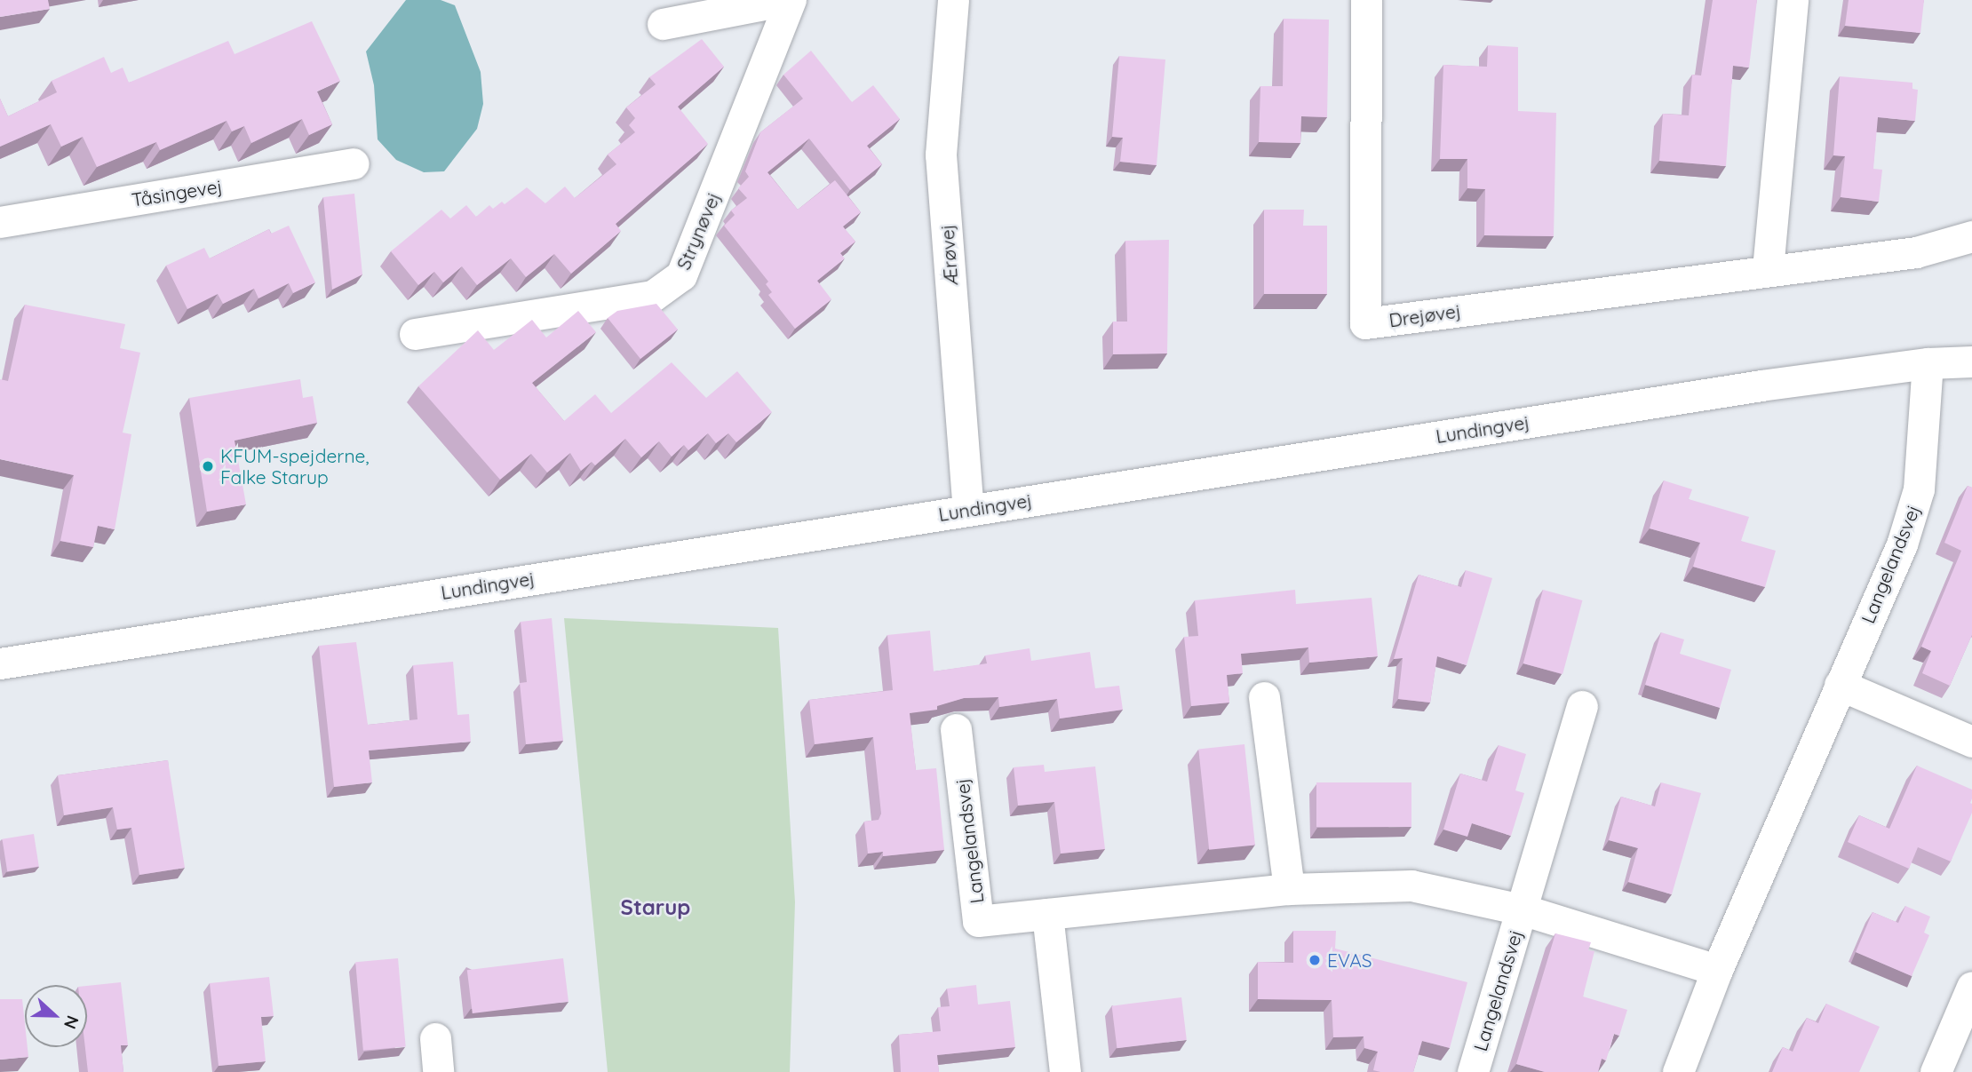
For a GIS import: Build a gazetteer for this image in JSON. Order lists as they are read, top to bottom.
{
  "streets": {
    "street": [
      "Tåsingevej",
      "Strynøvej",
      "Ærøvej",
      "Drejøvej",
      "Lundingvej",
      "Langelandsvej"
    ]
  },
  "crossings": [
    ["Ærøvej", "Lundingvej"],
    ["Lundingvej", "Langelandsvej"]
  ],
  "districts": ["Starup"],
  "places": ["KFUM-spejderne, Falke Starup", "EVAS"],
  "north": "right"
}
